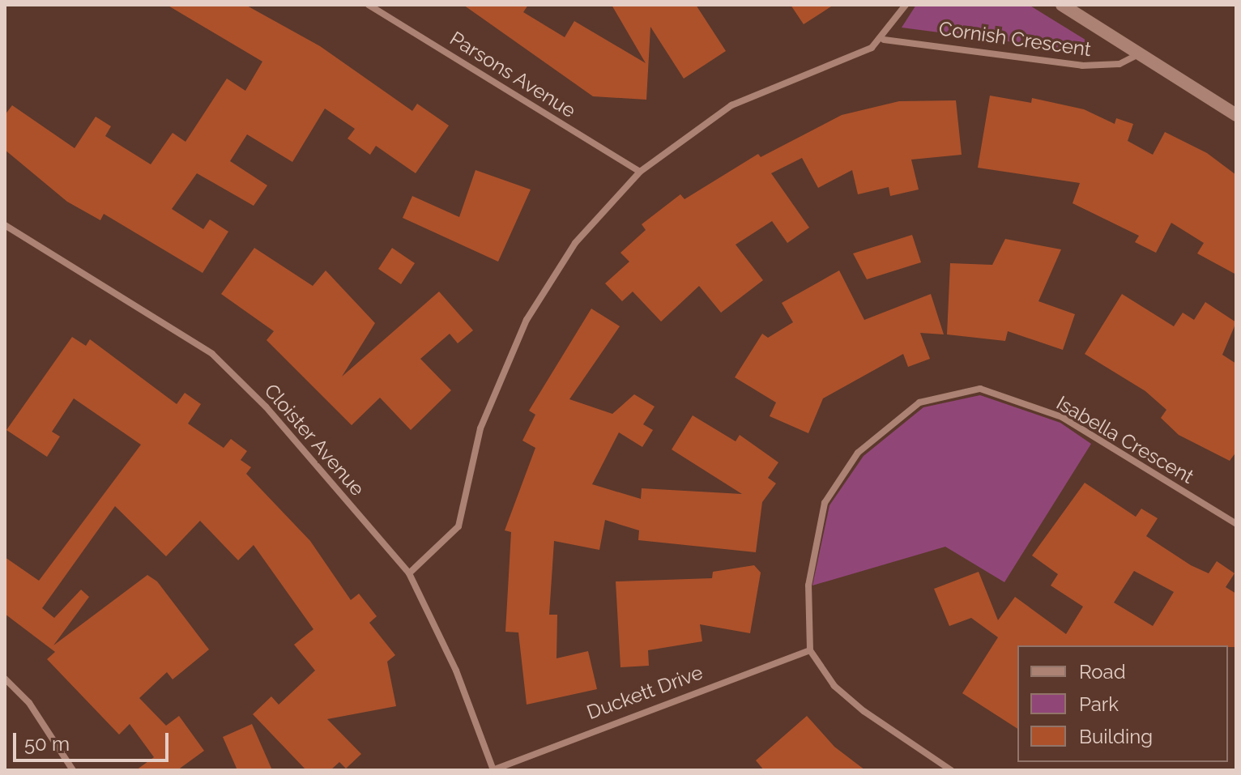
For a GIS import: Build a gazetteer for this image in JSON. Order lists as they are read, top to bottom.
{
  "streets": {
    "street": [
      "Cornish Crescent",
      "Parsons Avenue",
      "Cloister Avenue",
      "Isabella Crescent",
      "Duckett Drive"
    ]
  },
  "crossings": [
    ["Cloister Avenue", "Duckett Drive"],
    ["Isabella Crescent", "Duckett Drive"]
  ],
  "legend": ["Road", "Park", "Building"],
  "scale_bar": "50 m"
}
